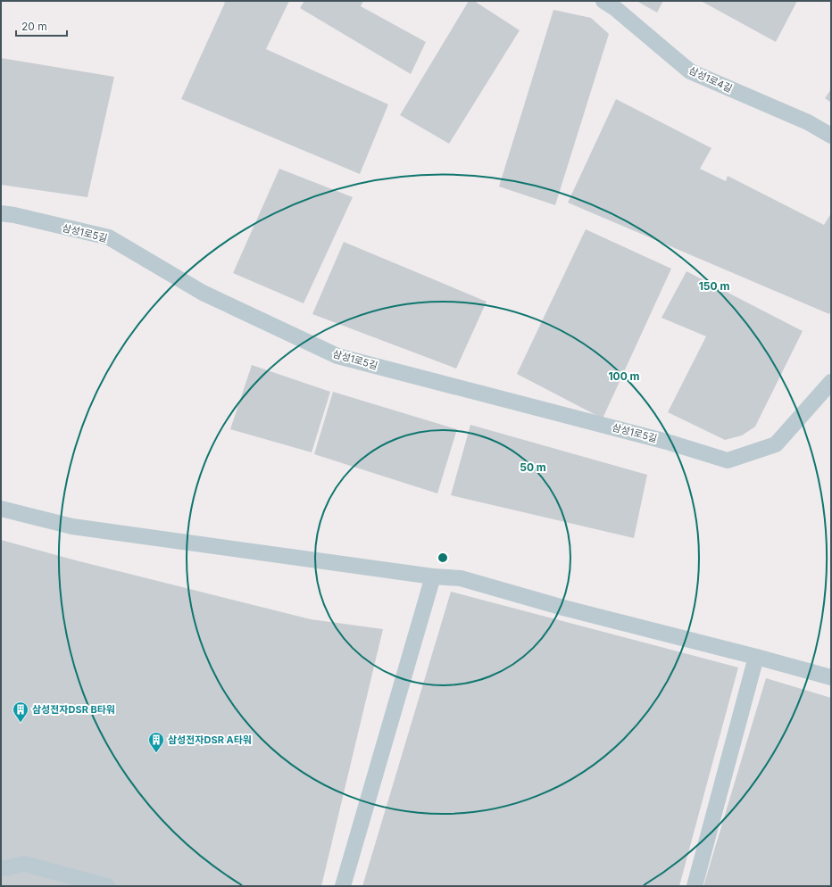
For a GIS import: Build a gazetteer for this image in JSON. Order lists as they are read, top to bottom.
{
  "streets": {
    "street": ["삼성1로4길", "삼성1로5길"]
  },
  "places": {
    "building": ["삼성전자DSR B타워", "삼성전자DSR A타워"]
  },
  "scale_bar": "20 m",
  "rings": ["150 m", "100 m", "50 m"]
}
